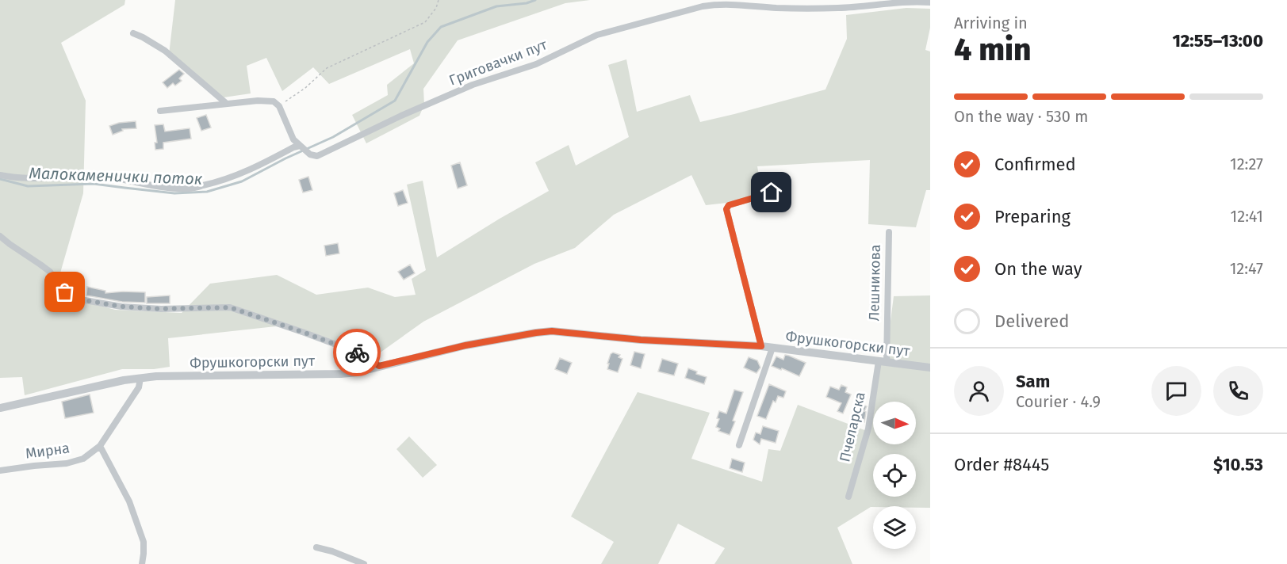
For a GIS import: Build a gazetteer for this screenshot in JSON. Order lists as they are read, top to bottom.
{
  "streets": {
    "street": [
      "Григовачки пут",
      "Лешникова",
      "Фрушкогорски пут",
      "Пчеларска",
      "Мирна"
    ]
  },
  "crossings": [
    ["Лешникова", "Фрушкогорски пут"],
    ["Лешникова", "Пчеларска"],
    ["Фрушкогорски пут", "Пчеларска"],
    ["Фрушкогорски пут", "Мирна"]
  ],
  "water": ["Малокаменички поток"],
  "north": "right",
  "page": {
    "heading": ["4 min", "Arriving in", "12:55–13:00"],
    "panel": [
      "Sam",
      "Courier · 4.9",
      "Order #8445",
      "$10.53"
    ],
    "bar": "On the way · 530 m",
    "list": [
      ["Confirmed", "12:27"],
      ["Preparing", "12:41"],
      ["On the way", "12:47"],
      "Delivered"
    ]
  }
}
